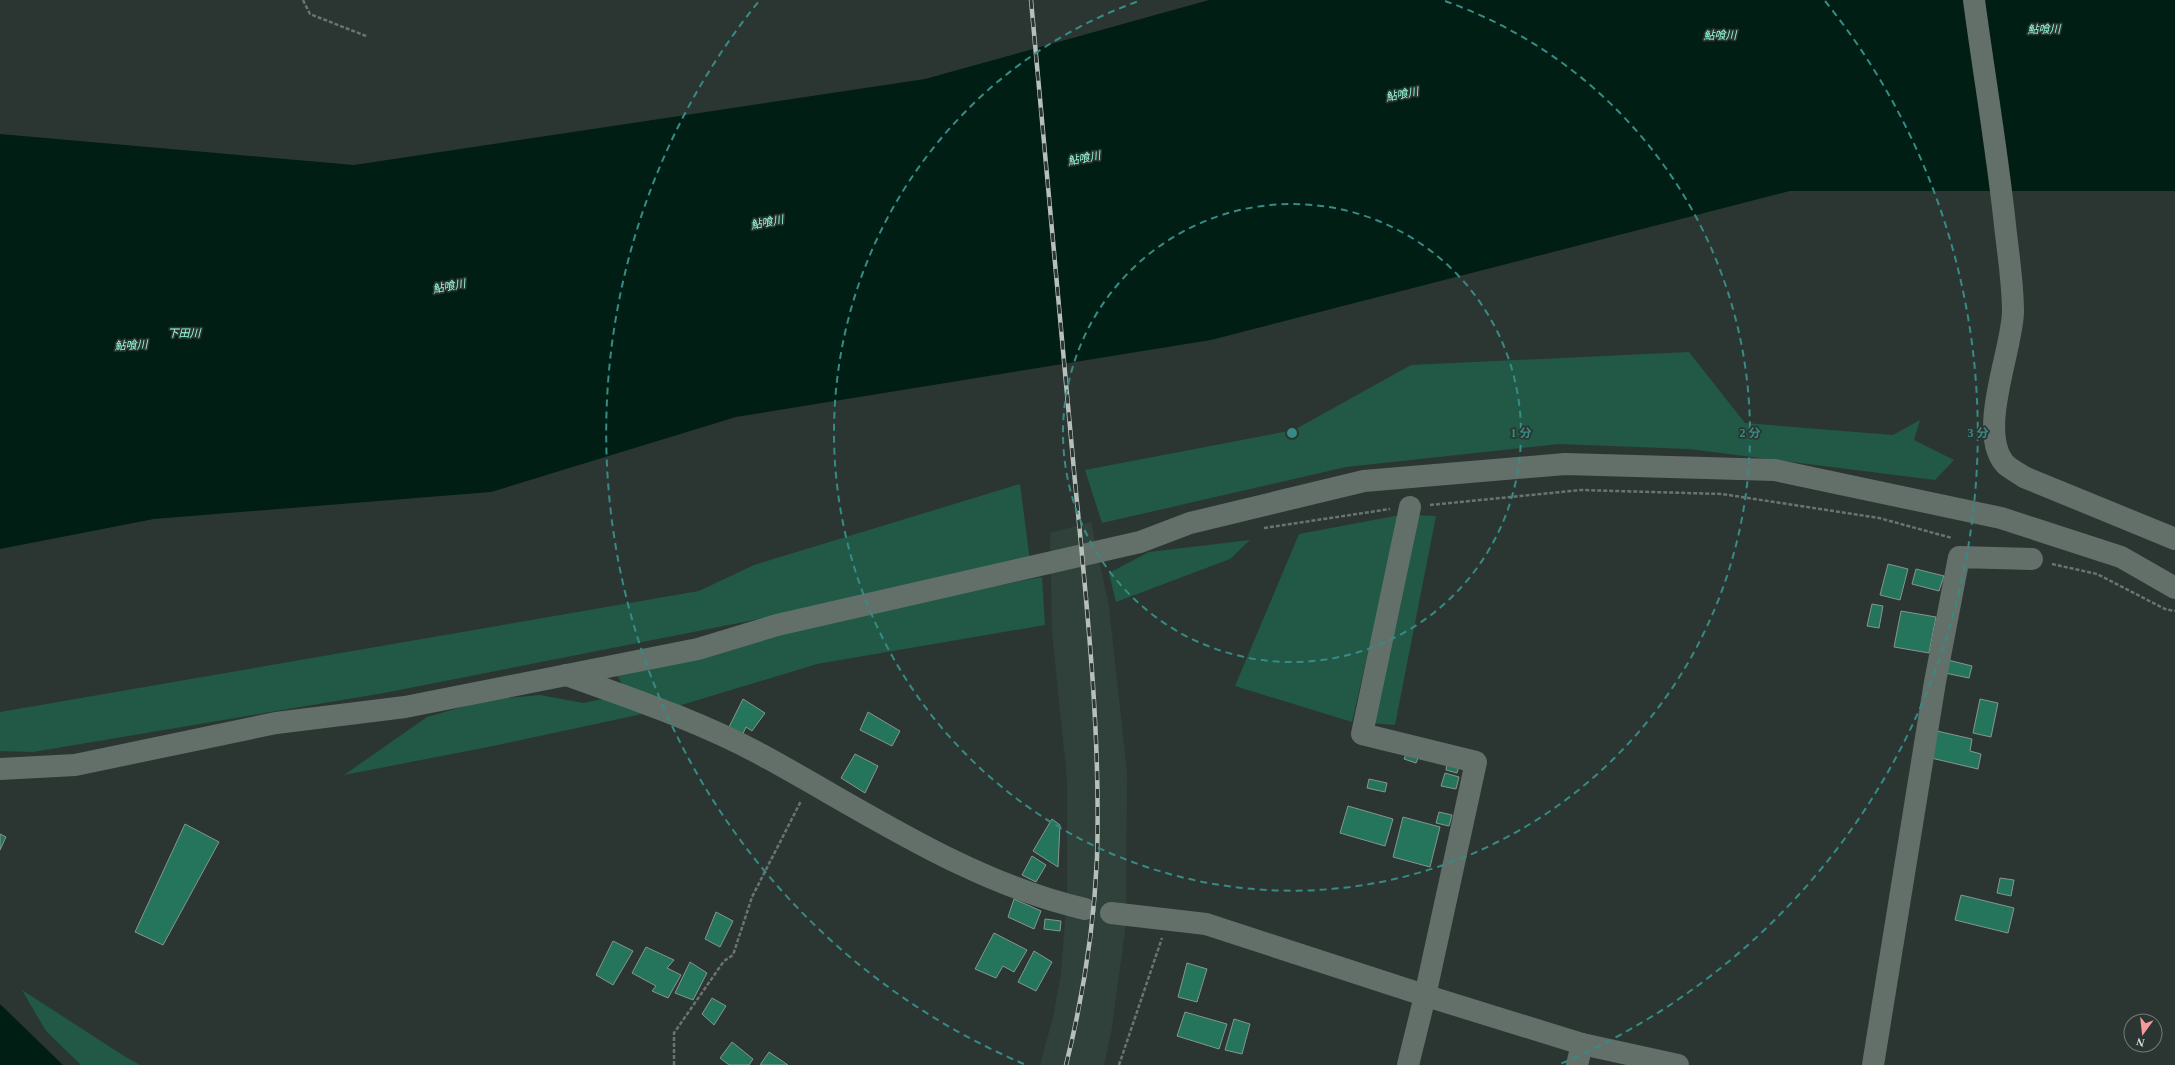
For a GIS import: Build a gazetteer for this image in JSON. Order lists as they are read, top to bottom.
{
  "water": ["鮎喰川", "下田川"],
  "north": "bottom",
  "rings": ["1 分", "2 分", "3 分"]
}
